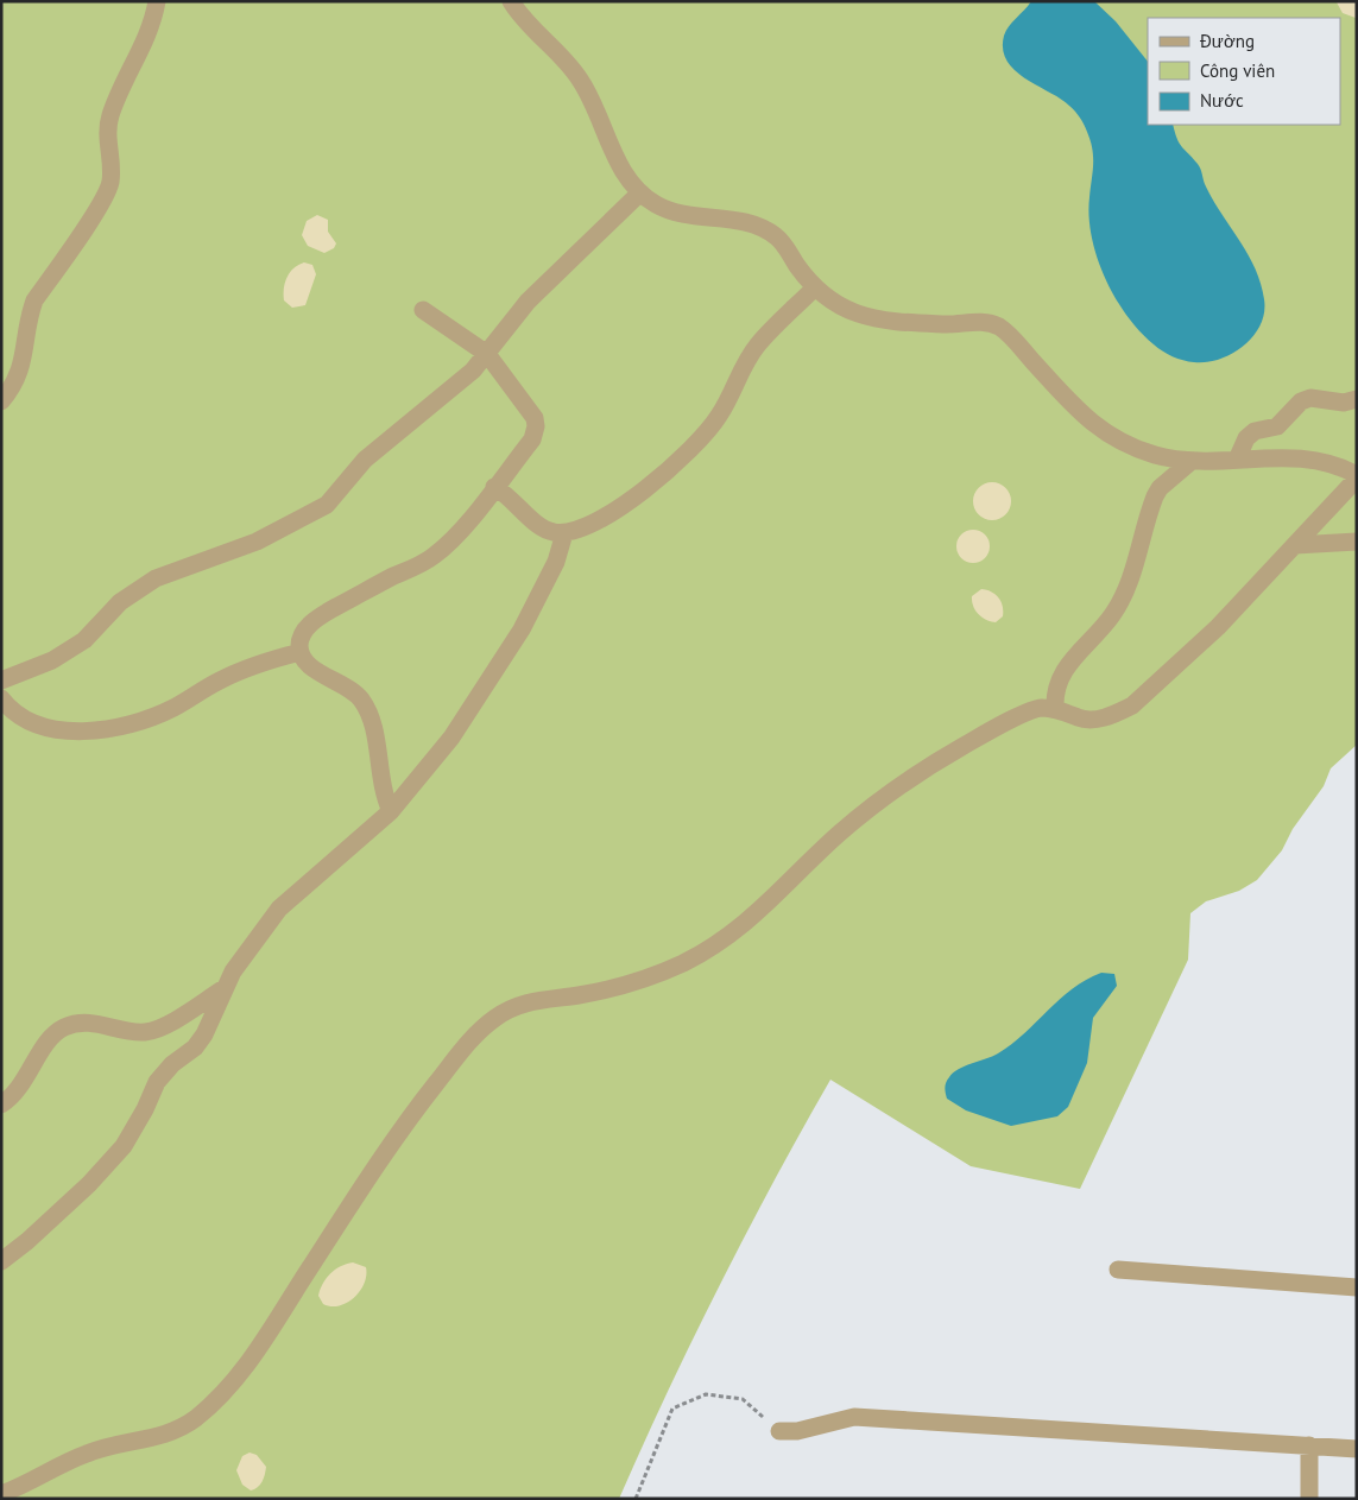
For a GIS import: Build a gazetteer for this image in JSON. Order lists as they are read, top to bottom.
{
  "legend": ["Đường", "Công viên", "Nước"]
}
